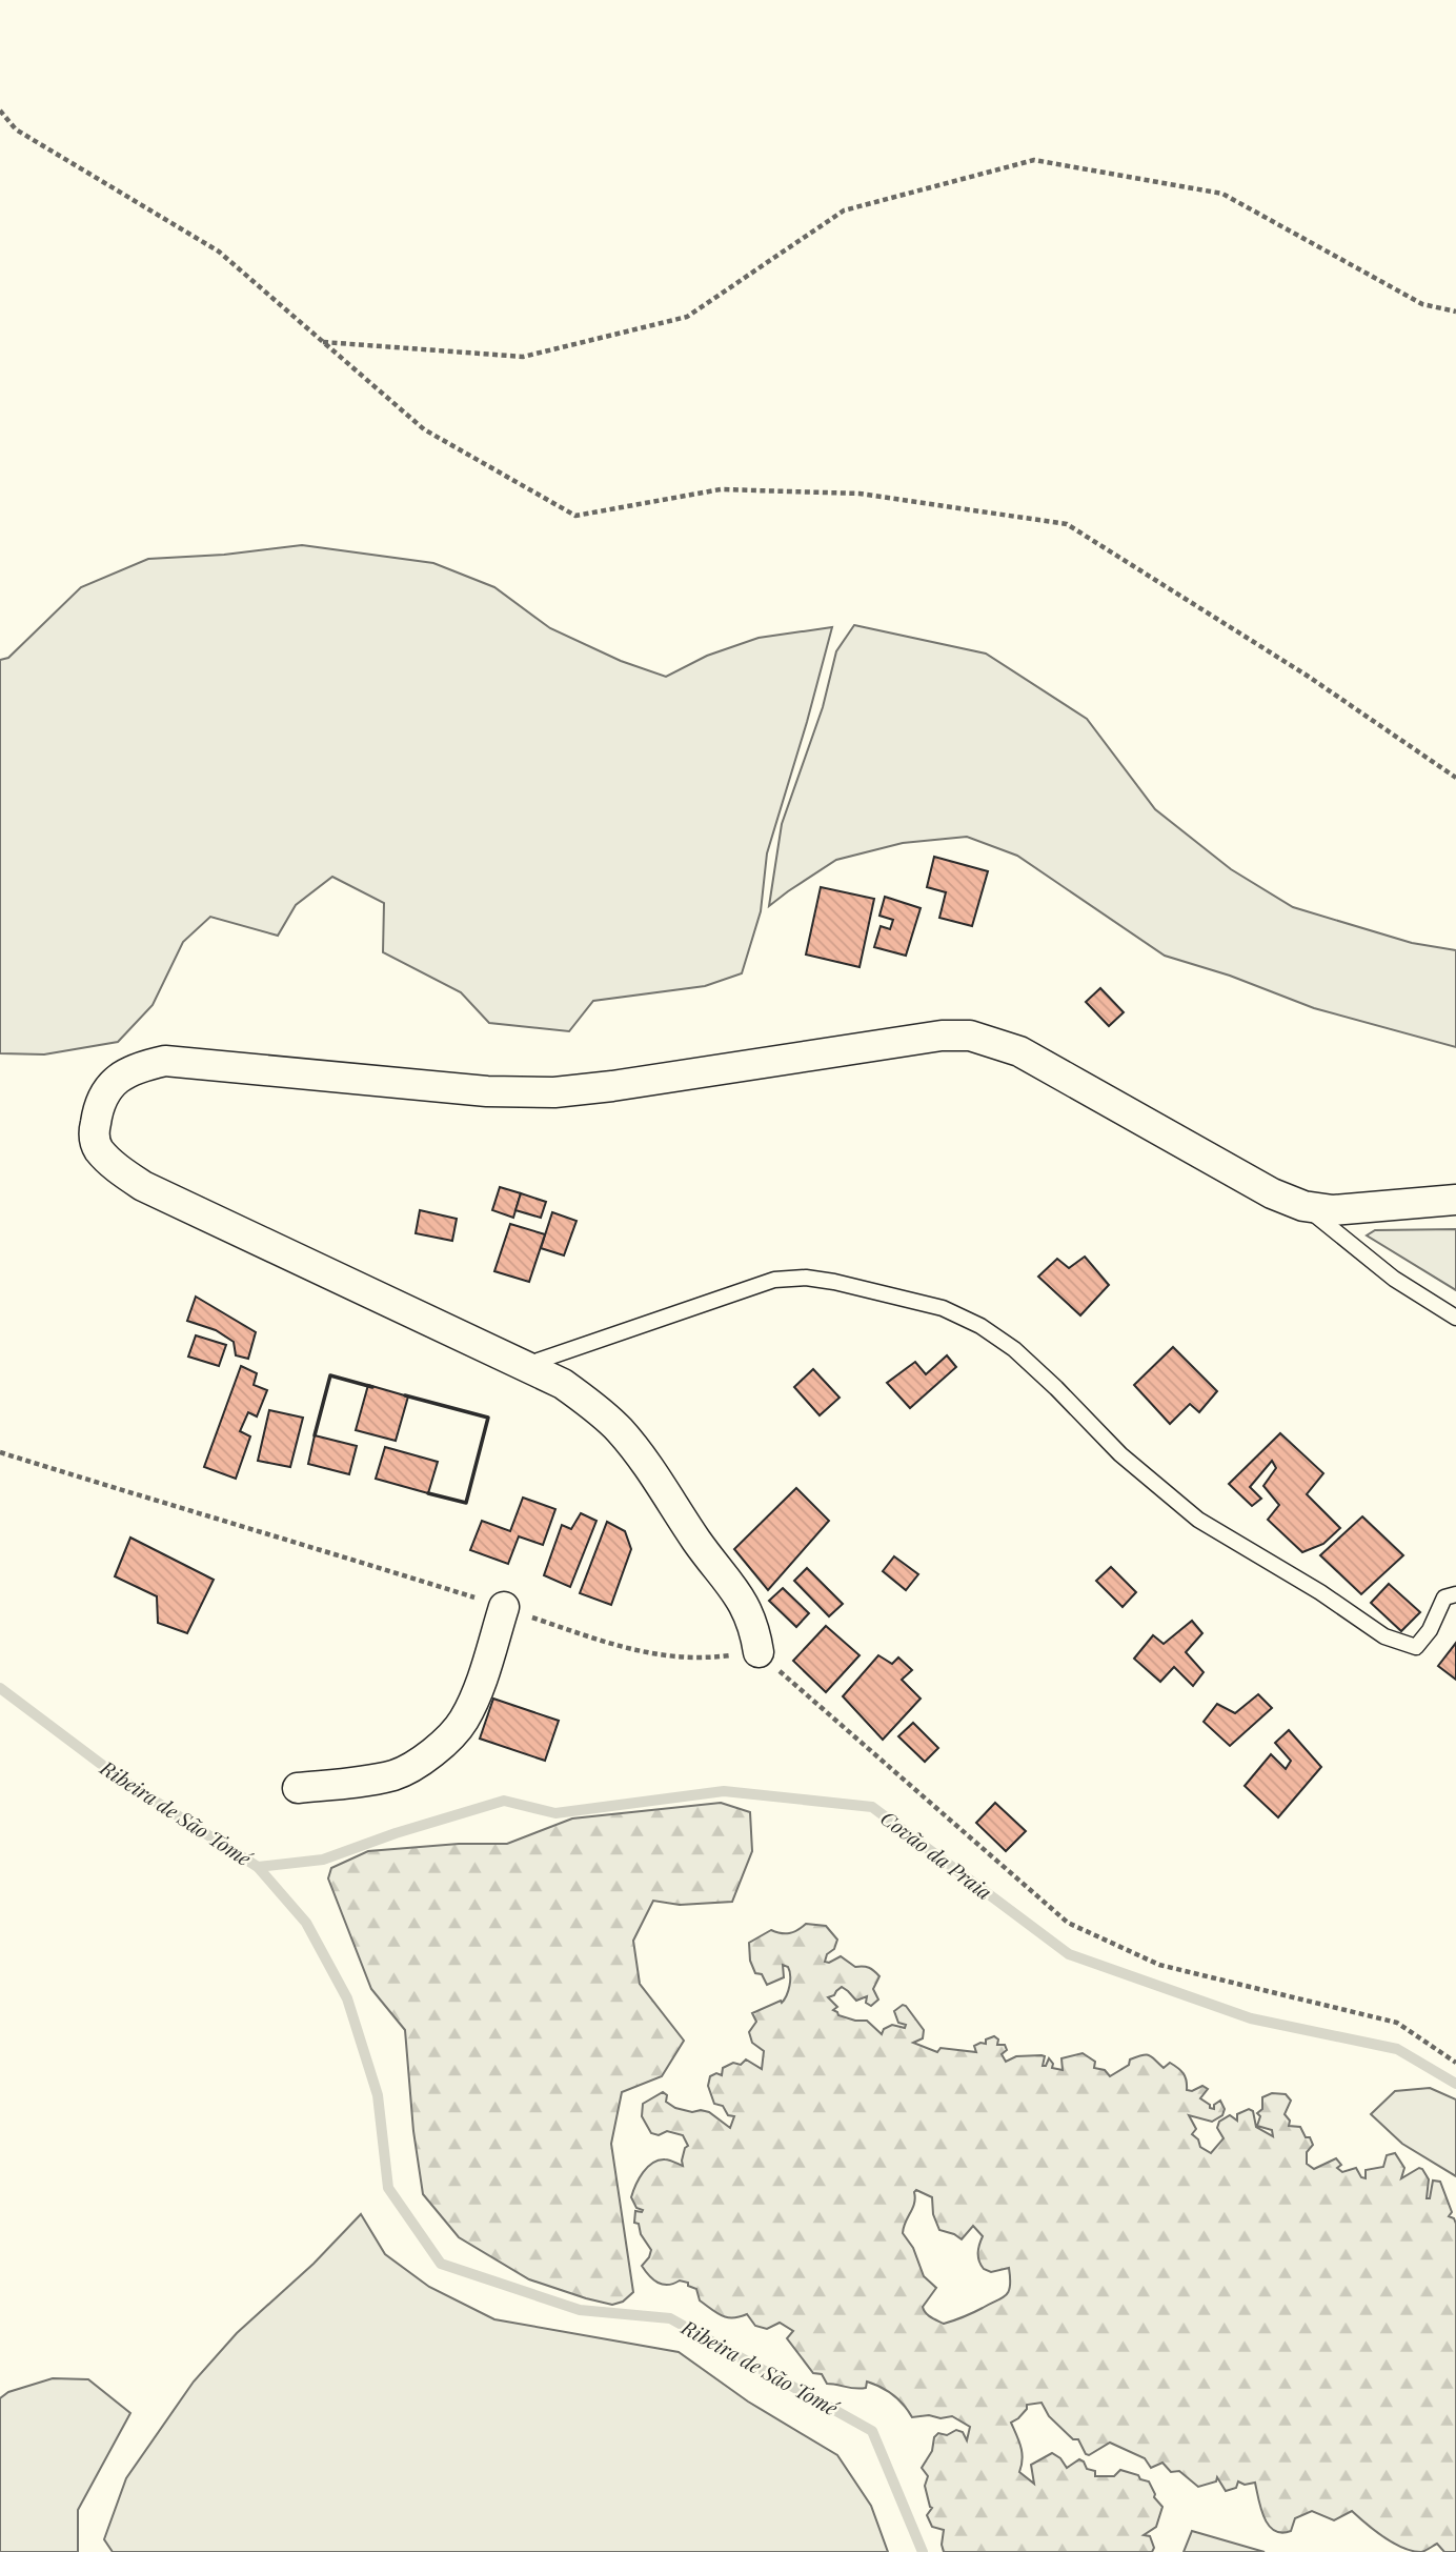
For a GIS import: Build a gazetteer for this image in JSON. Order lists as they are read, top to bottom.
{
  "water": ["Ribeira de São Tomé", "Covão da Praia"]
}
